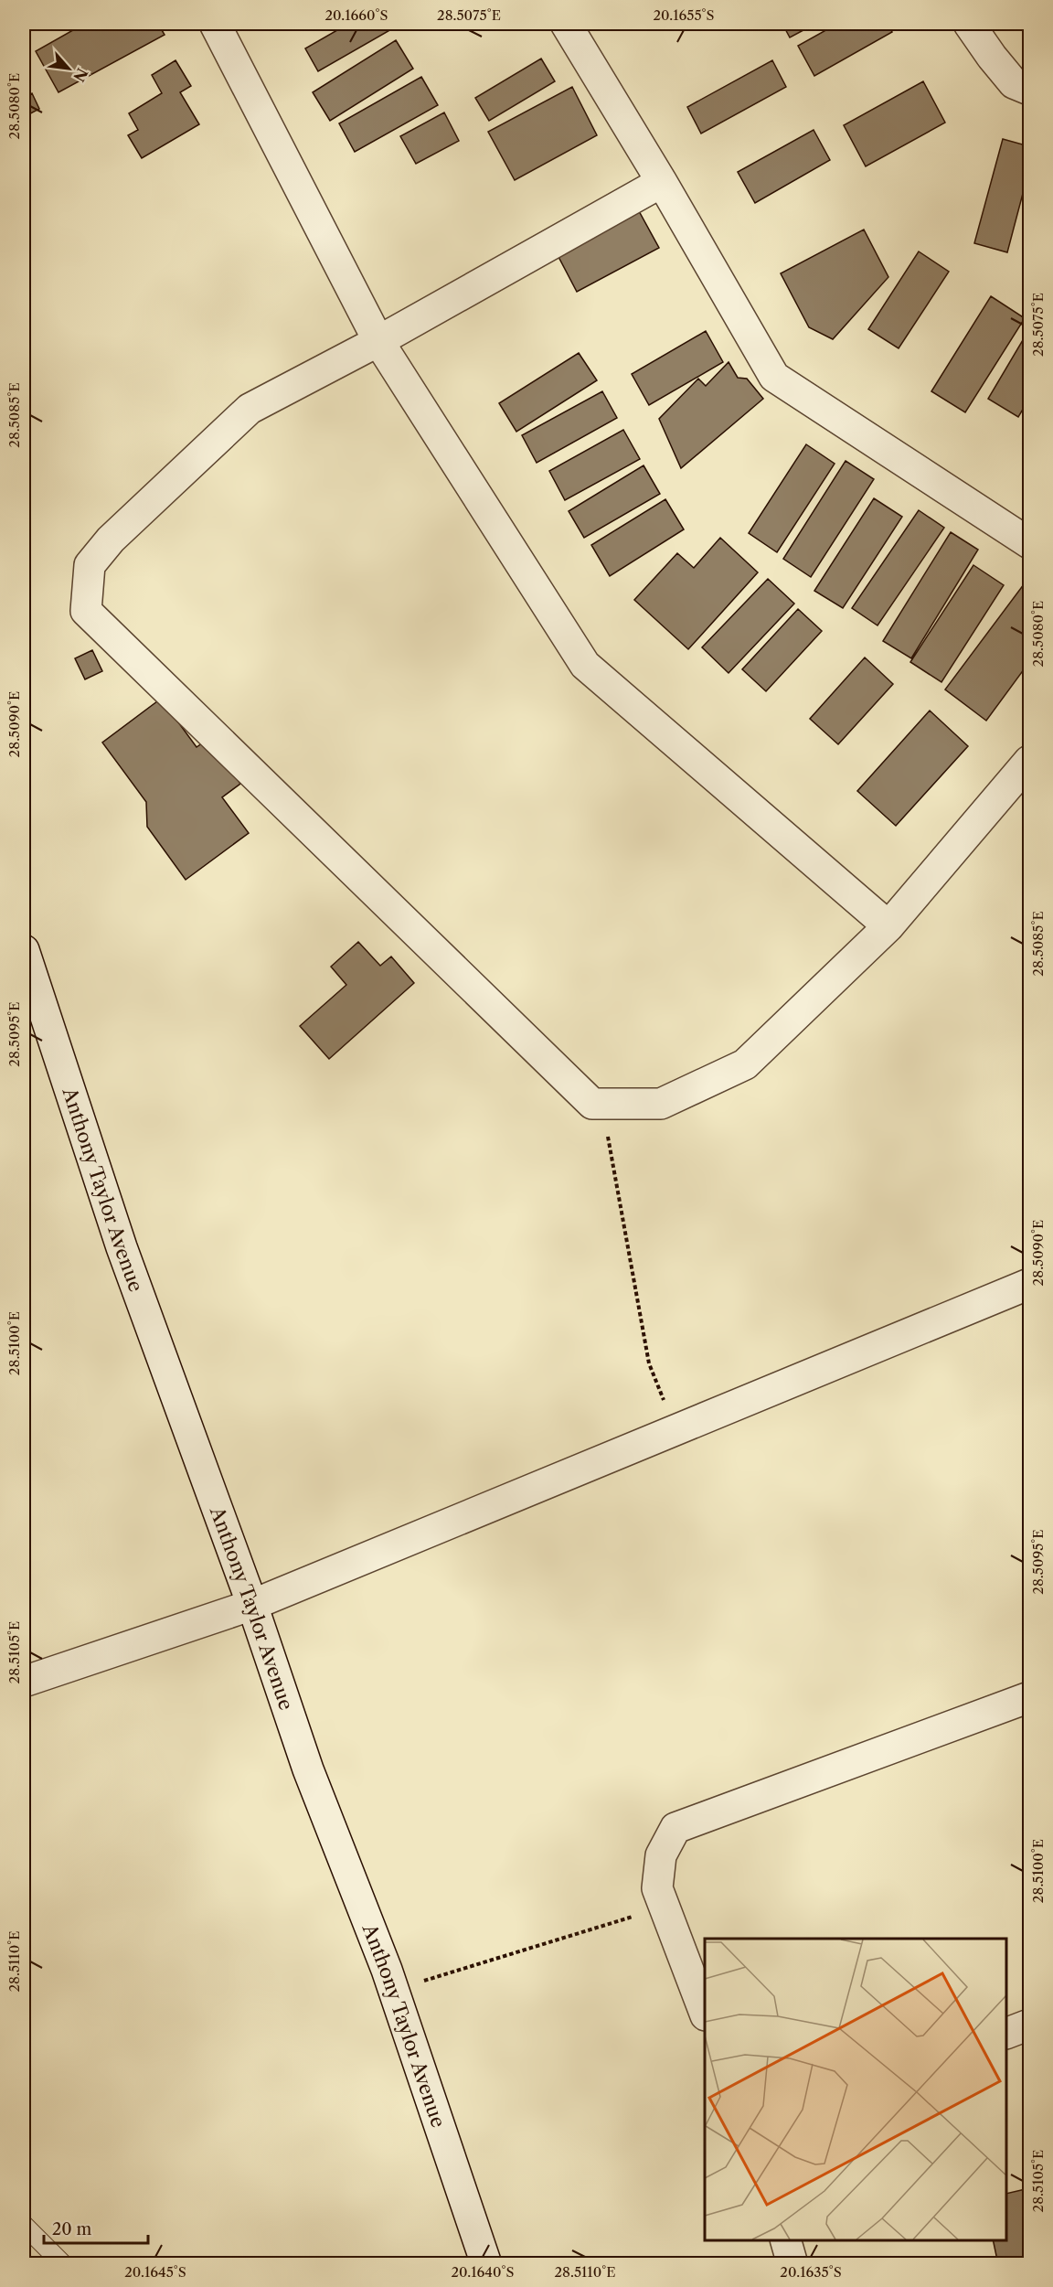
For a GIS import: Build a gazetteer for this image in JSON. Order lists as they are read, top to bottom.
{
  "streets": {
    "street": ["Anthony Taylor Avenue"]
  },
  "scale_bar": "20 m",
  "north": "bottom right",
  "coordinates": [
    "20.1660°S",
    "28.5075°E",
    "20.1655°S",
    "28.5080°E",
    "28.5085°E",
    "28.5090°E",
    "28.5095°E",
    "28.5100°E",
    "28.5105°E",
    "28.5110°E",
    "20.1645°S",
    "20.1640°S",
    "20.1635°S"
  ]
}
